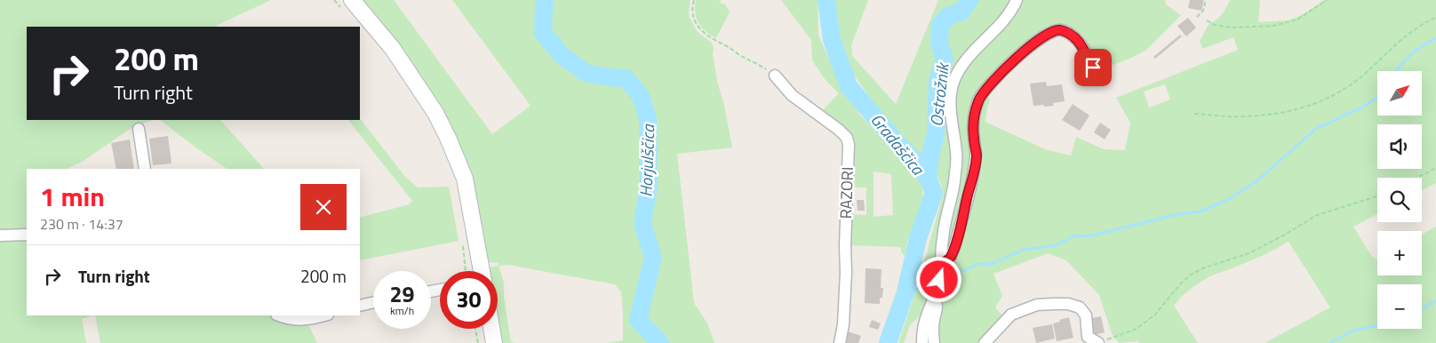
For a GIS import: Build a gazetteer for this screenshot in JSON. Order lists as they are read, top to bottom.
{
  "streets": {
    "street": ["RAZORI"]
  },
  "water": ["Ostrožnik", "Gradaščica", "Horjulščica"],
  "north": "top right",
  "page": {
    "turn": ["200 m", "Turn right"],
    "map_buttons": ["+", "−"],
    "heading": ["1 min", "230 m · 14:37"],
    "list": [
      {
        "name": "Turn right",
        "value": "200 m"
      }
    ],
    "speed": "29 km/h",
    "limit": "30"
  }
}
